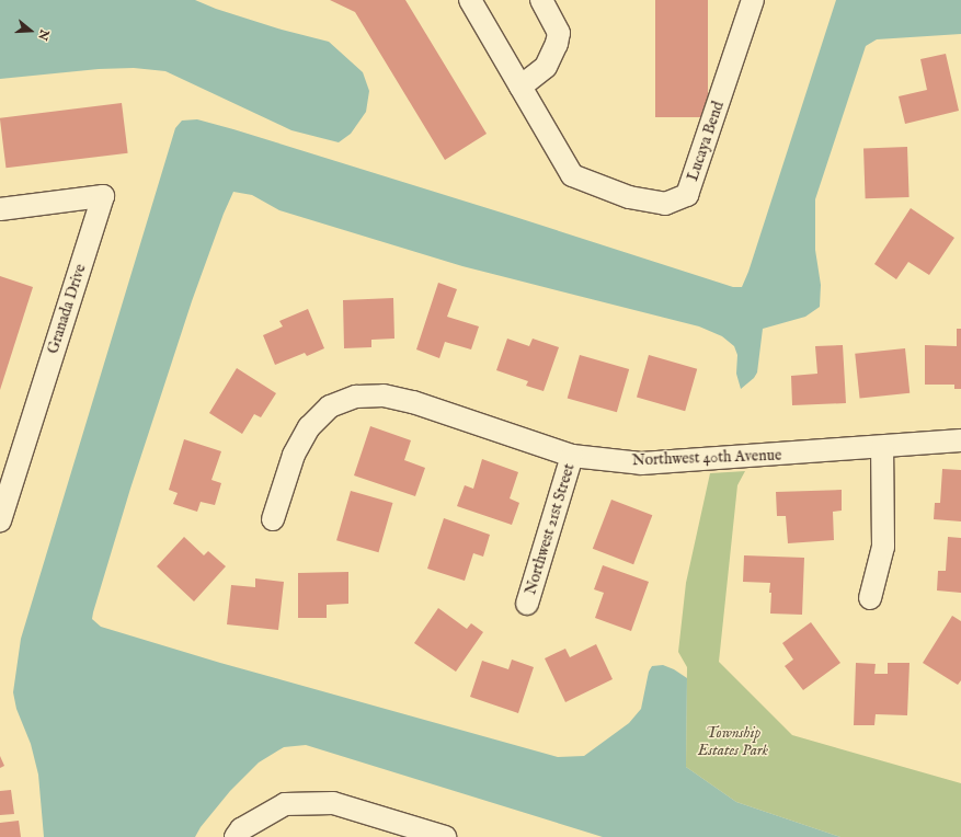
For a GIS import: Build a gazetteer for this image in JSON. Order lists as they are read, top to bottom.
{
  "streets": {
    "street": [
      "Lucaya Bend",
      "Granada Drive",
      "Northwest 40th Avenue",
      "Northwest 21st Street"
    ]
  },
  "crossings": [
    ["Northwest 40th Avenue", "Northwest 21st Street"]
  ],
  "parks": ["Township Estates Park"],
  "north": "right"
}
